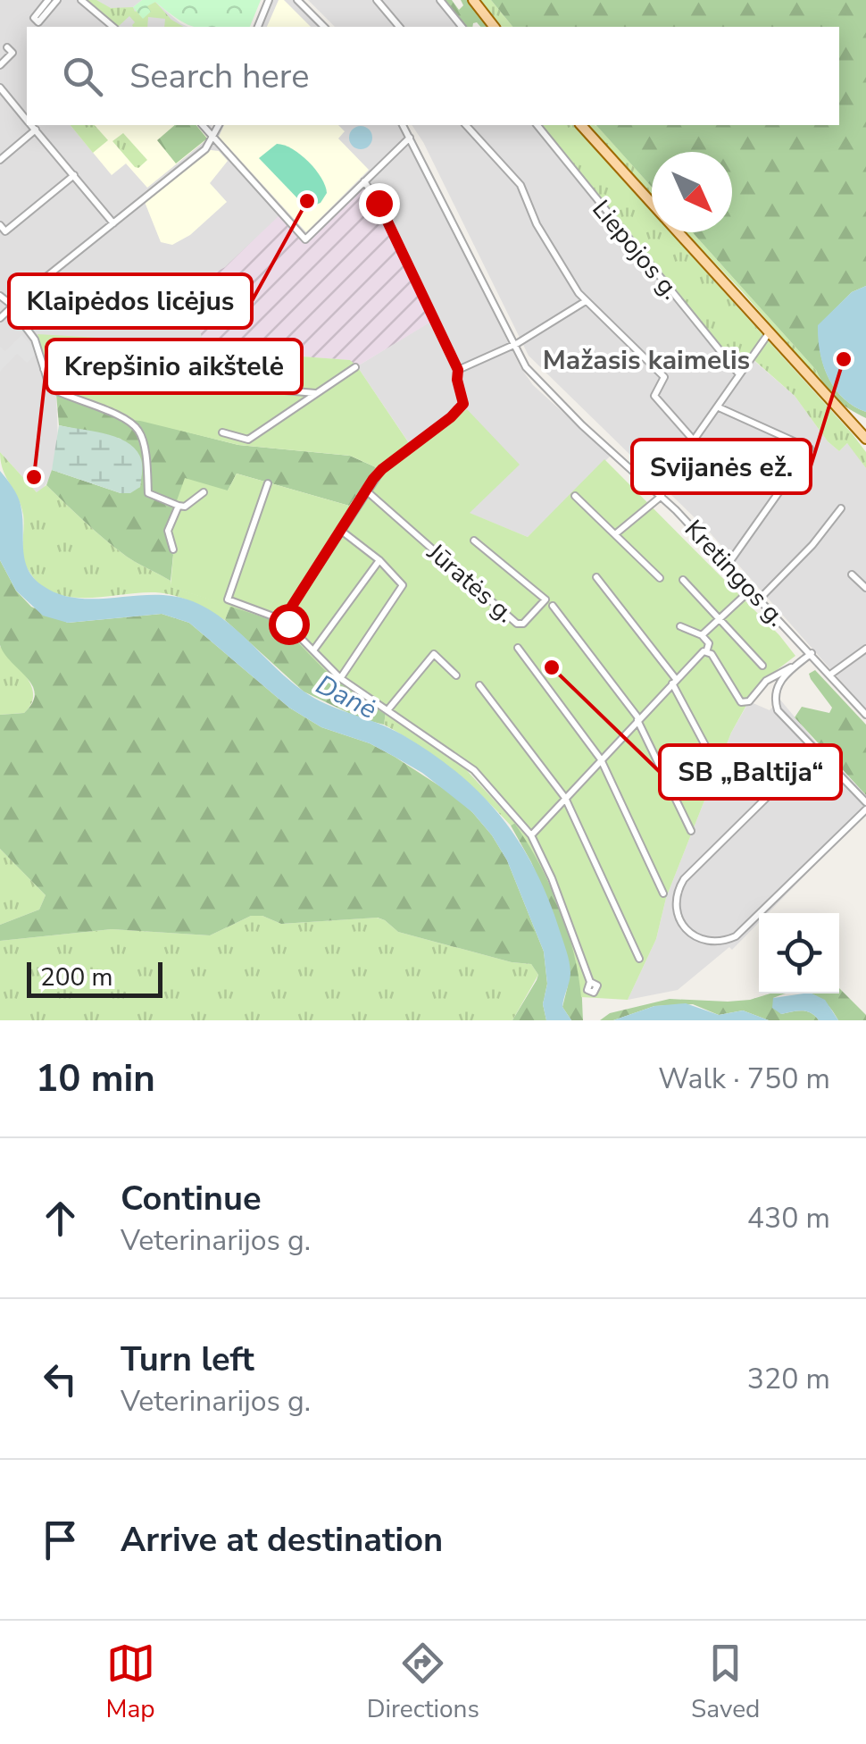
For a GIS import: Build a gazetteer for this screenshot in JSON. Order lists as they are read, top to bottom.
{
  "streets": {
    "main road": ["Liepojos g."],
    "street": ["Kretingos g.", "Jūratės g."]
  },
  "districts": ["Mažasis kaimelis"],
  "water": ["Danė"],
  "places": [
    "Klaipėdos licėjus",
    "Svijanės ež.",
    "Krepšinio aikštelė",
    "SB „Baltija“"
  ],
  "scale_bar": "200 m",
  "north": "bottom right",
  "page": {
    "search": "Search here",
    "scale": "200 m",
    "heading": ["10 min", "Walk · 750 m"],
    "list": [
      ["Continue", "Veterinarijos g.", "430 m"],
      ["Turn left", "Veterinarijos g.", "320 m"],
      "Arrive at destination"
    ],
    "nav": ["Map", "Directions", "Saved"]
  }
}
